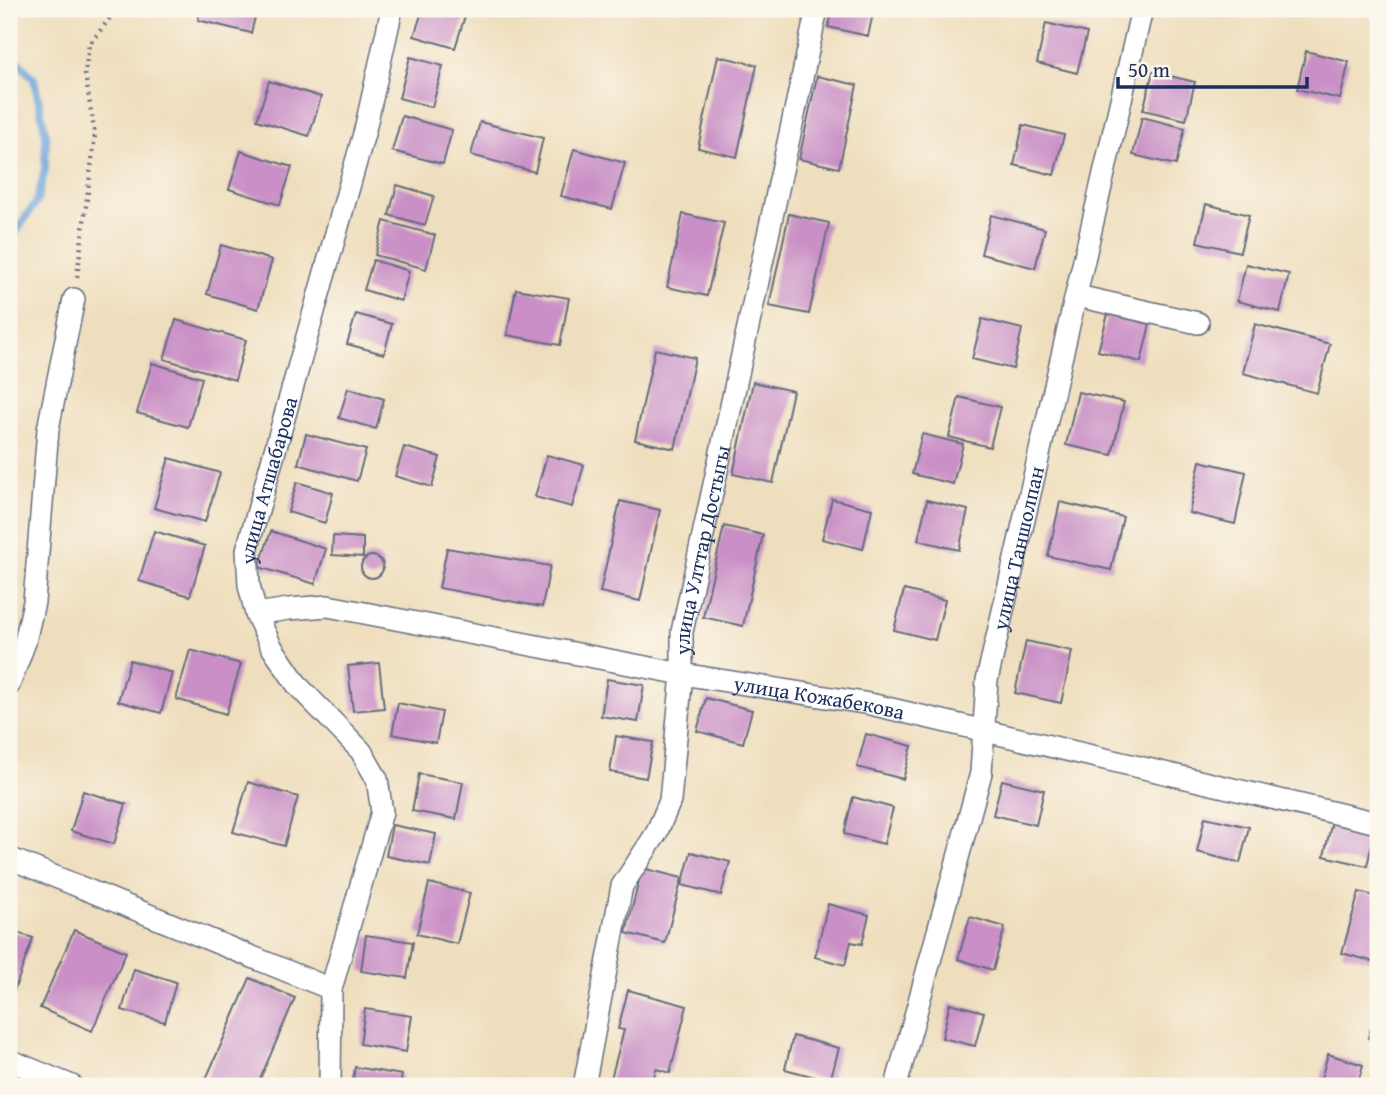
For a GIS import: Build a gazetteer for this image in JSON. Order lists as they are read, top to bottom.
{
  "streets": {
    "street": [
      "улица Атшабарова",
      "улица Таншолпан",
      "улица Улттар Достыгы",
      "улица Кожабекова"
    ]
  },
  "crossings": [
    ["улица Атшабарова", "улица Кожабекова"],
    ["улица Таншолпан", "улица Кожабекова"],
    ["улица Улттар Достыгы", "улица Кожабекова"]
  ],
  "scale_bar": "50 m"
}
